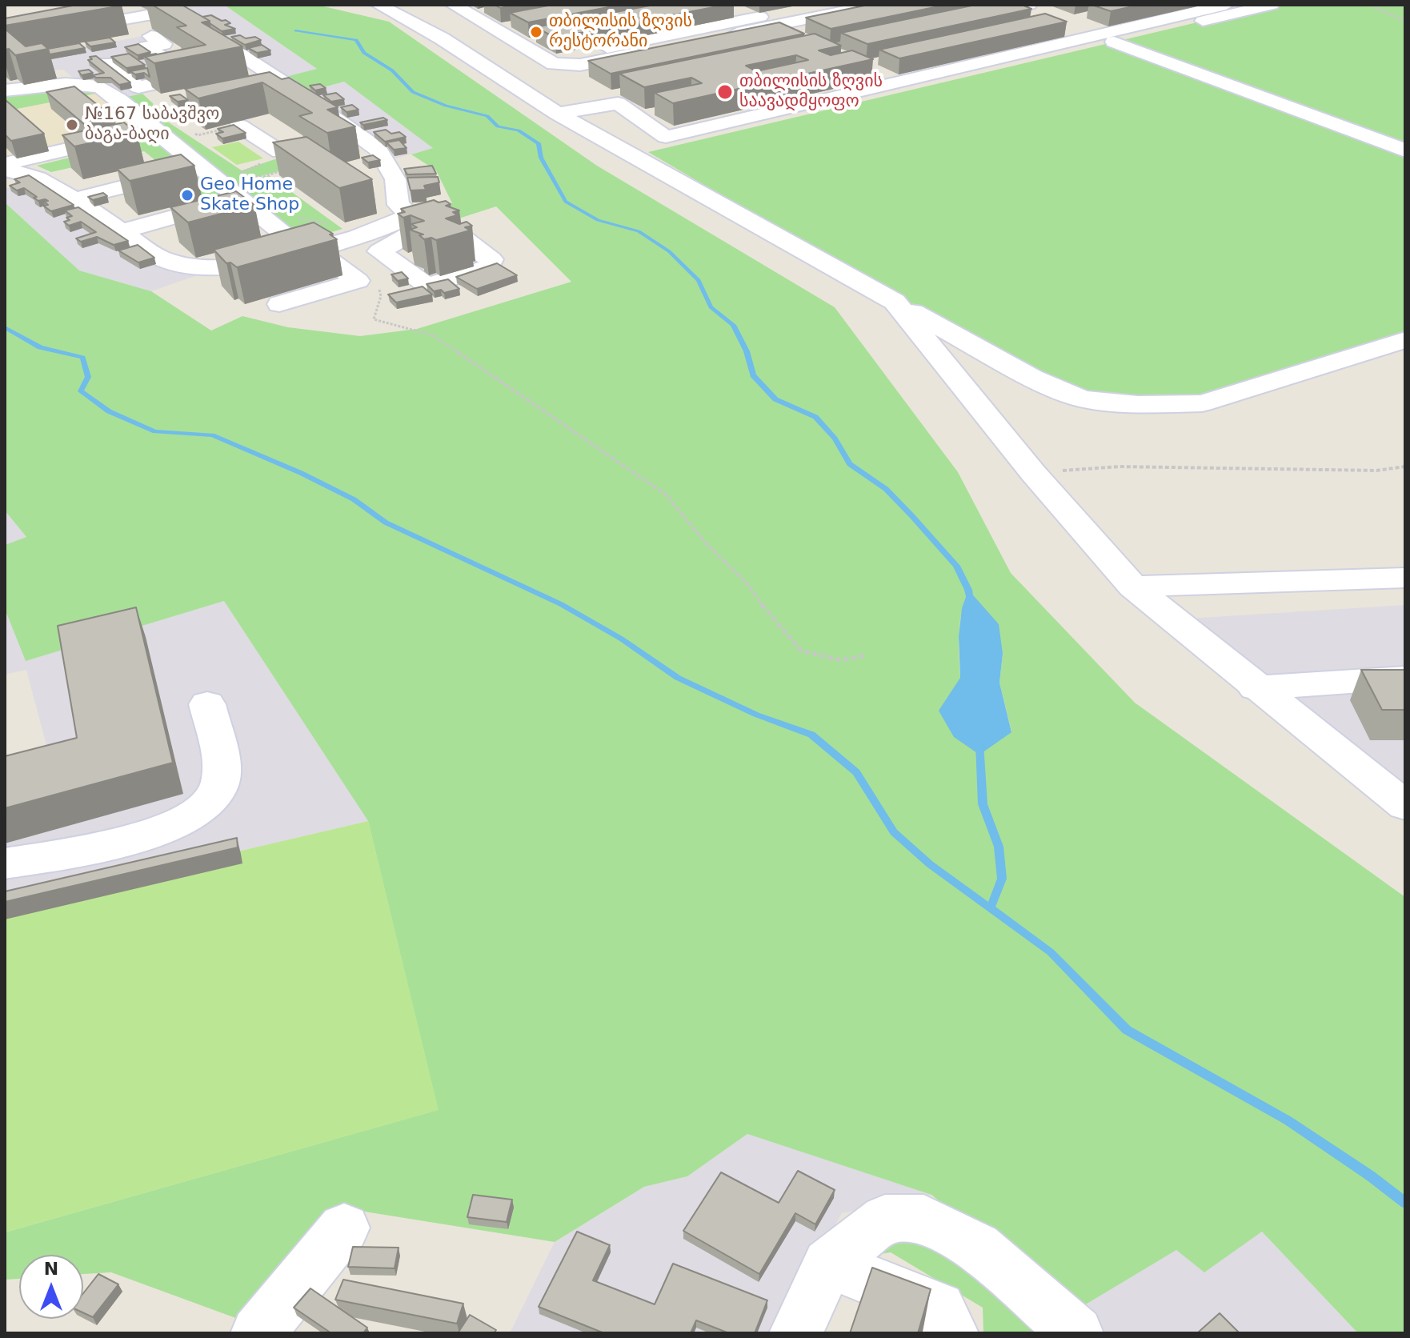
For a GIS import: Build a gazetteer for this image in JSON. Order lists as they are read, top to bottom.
{
  "places": [
    "თბილისის ზღვის რესტორანი",
    "თბილისის ზღვის საავადმყოფო",
    "№167 საბავშვო ბაგა-ბაღი",
    "Geo Home Skate Shop"
  ],
  "north": "top"
}
